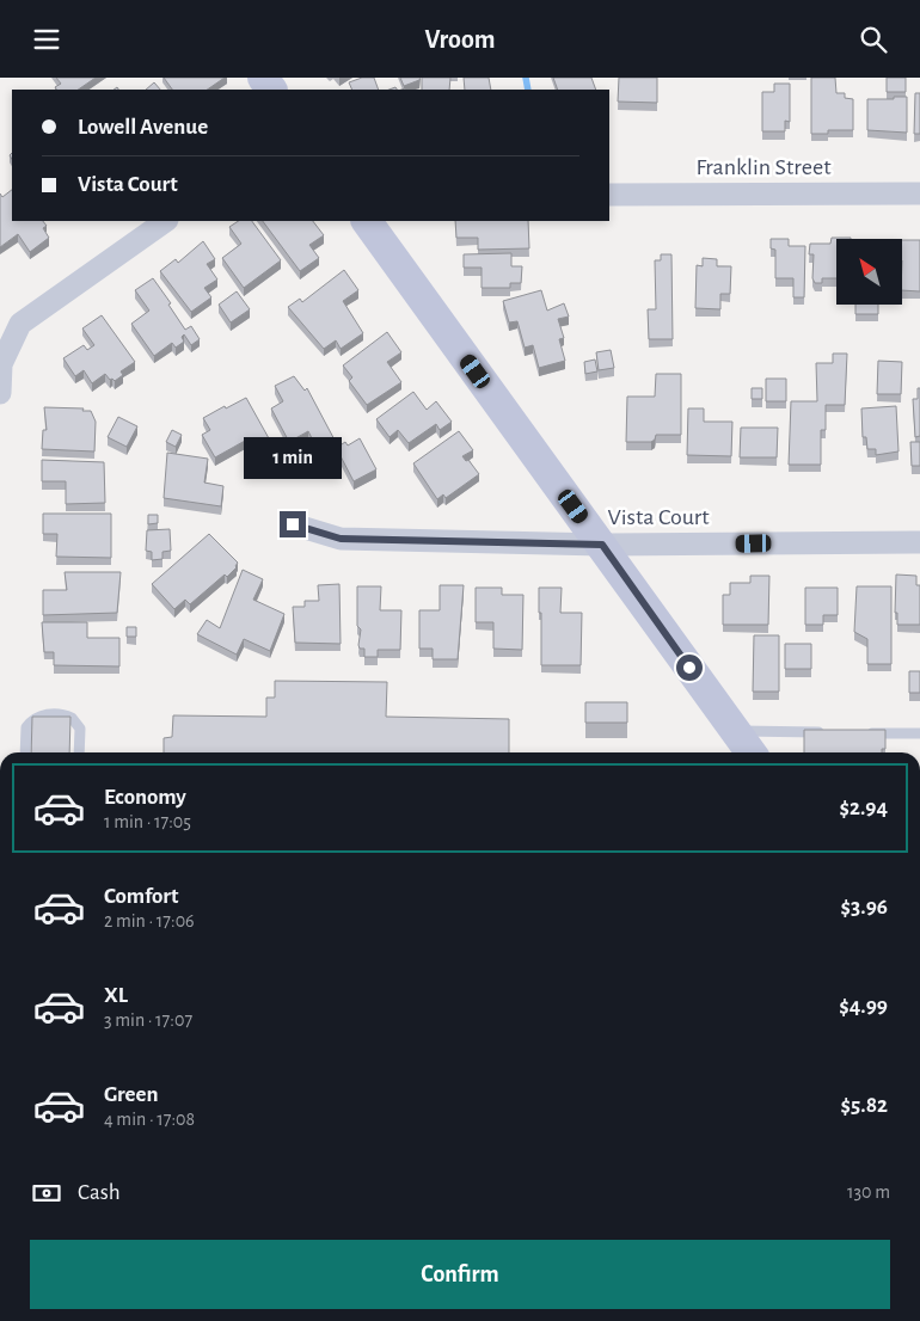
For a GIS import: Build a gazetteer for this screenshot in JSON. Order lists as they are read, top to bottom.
{
  "streets": {
    "street": ["Franklin Street", "Vista Court"]
  },
  "north": "top left",
  "page": {
    "header": "Vroom",
    "banner": ["Lowell Avenue", "Vista Court"],
    "bubble": "1 min",
    "list": [
      {
        "name": "Economy",
        "note": "1 min · 17:05",
        "value": "$2.94"
      },
      {
        "name": "Comfort",
        "note": "2 min · 17:06",
        "value": "$3.96"
      },
      {
        "name": "XL",
        "note": "3 min · 17:07",
        "value": "$4.99"
      },
      {
        "name": "Green",
        "note": "4 min · 17:08",
        "value": "$5.82"
      }
    ],
    "pay": ["Cash", "130 m"],
    "buttons": "Confirm"
  }
}
